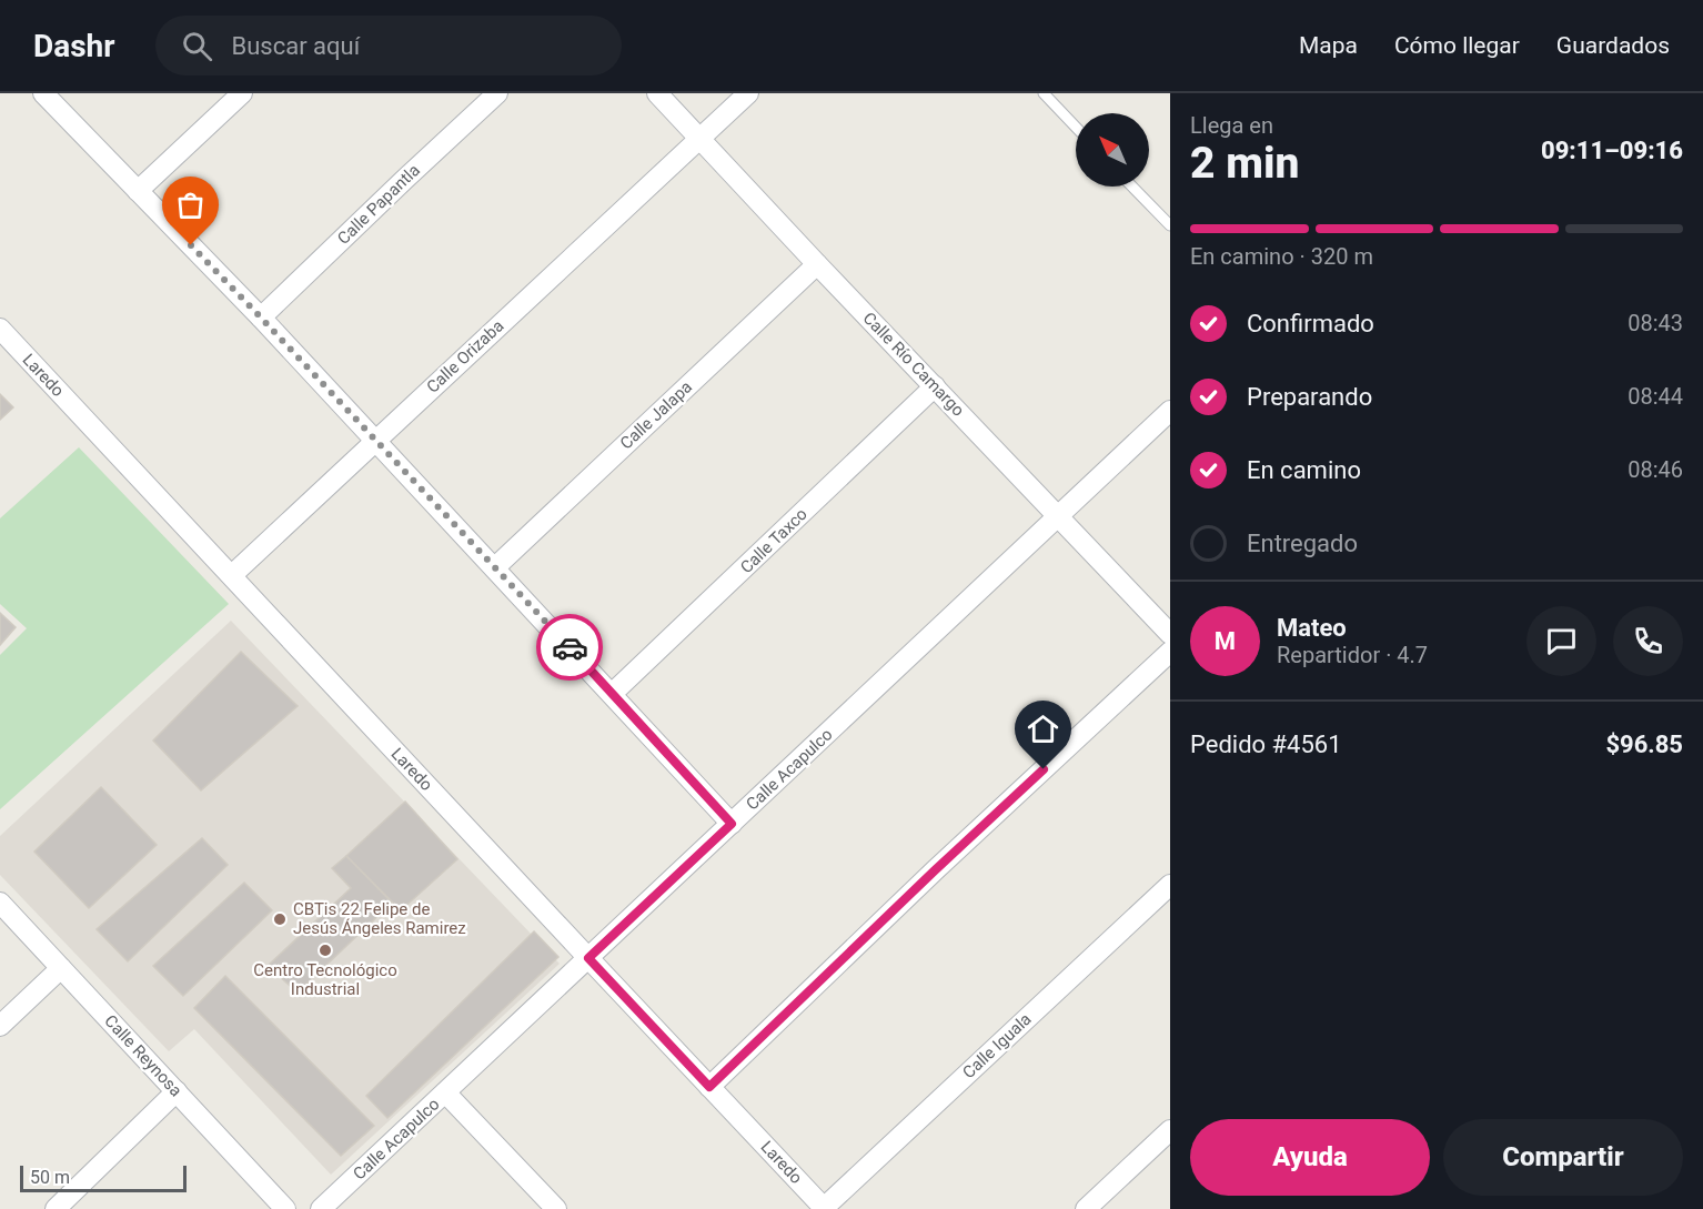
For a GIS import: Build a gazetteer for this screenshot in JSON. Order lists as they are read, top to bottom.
{
  "streets": {
    "street": [
      "Calle Papantla",
      "Calle Orizaba",
      "Calle Río Camargo",
      "Laredo",
      "Calle Jalapa",
      "Calle Taxco",
      "Calle Acapulco",
      "Calle Iguala",
      "Calle Reynosa"
    ]
  },
  "crossings": [
    ["Calle Orizaba", "Calle Río Camargo"],
    ["Calle Orizaba", "Laredo"],
    ["Calle Río Camargo", "Calle Jalapa"],
    ["Calle Río Camargo", "Calle Taxco"],
    ["Calle Río Camargo", "Calle Acapulco"],
    ["Laredo", "Calle Acapulco"],
    ["Laredo", "Calle Iguala"]
  ],
  "places": ["CBTis 22 Felipe de Jesús Ángeles Ramirez", "Centro Tecnológico Industrial"],
  "scale_bar": "50 m",
  "north": "top left",
  "page": {
    "header": "Dashr",
    "search": "Buscar aquí",
    "nav": ["Mapa", "Cómo llegar", "Guardados"],
    "heading": ["2 min", "Llega en", "09:11–09:16"],
    "panel": [
      "Mateo",
      "Repartidor · 4.7",
      "Pedido #4561",
      "$96.85"
    ],
    "bar": "En camino · 320 m",
    "list": [
      ["Confirmado", "08:43"],
      ["Preparando", "08:44"],
      ["En camino", "08:46"],
      "Entregado"
    ],
    "round": "M",
    "buttons": ["Ayuda", "Compartir"],
    "scale": "50 m"
  }
}
